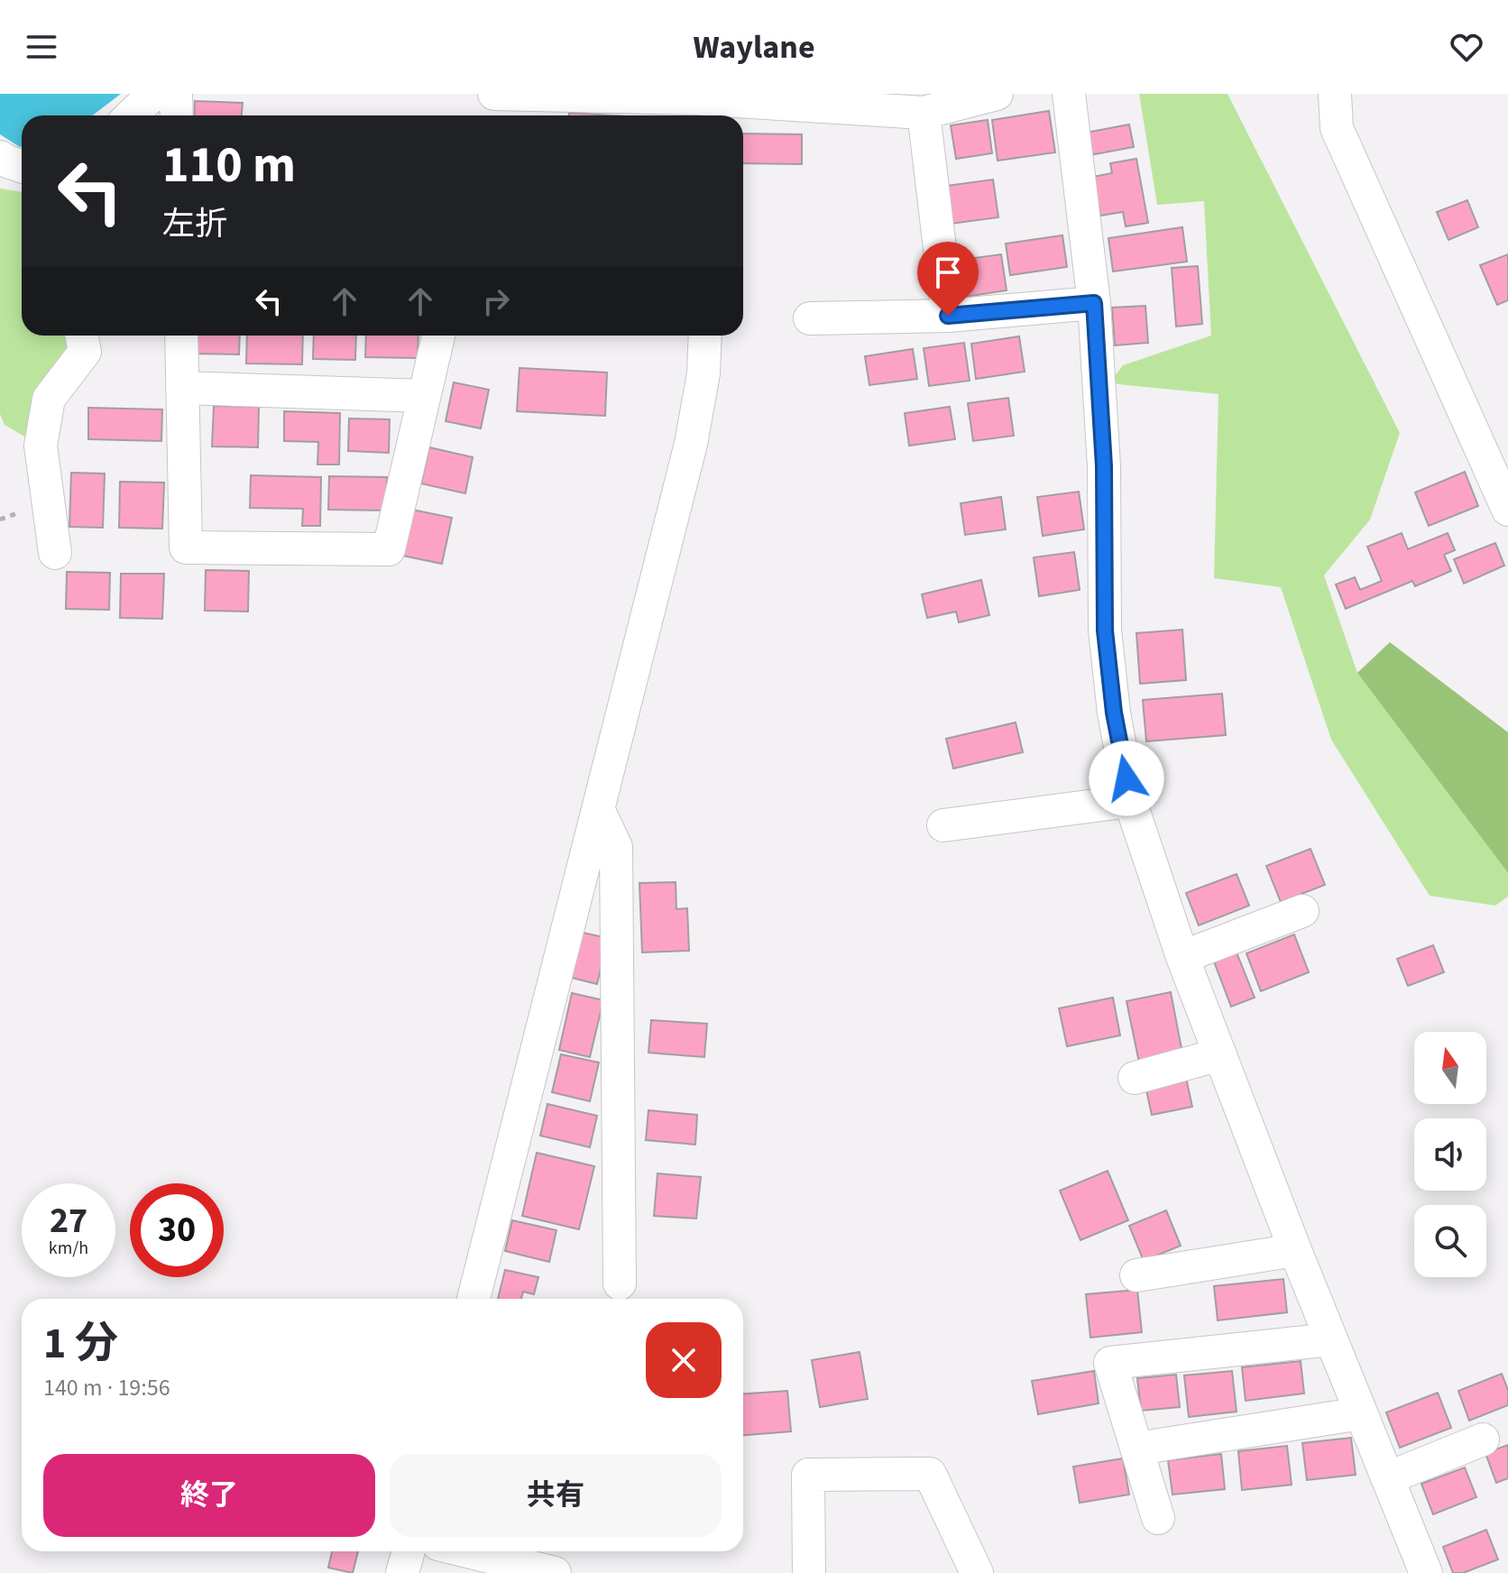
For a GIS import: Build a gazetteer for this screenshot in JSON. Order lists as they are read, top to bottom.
{
  "north": "top",
  "page": {
    "header": "Waylane",
    "turn": ["110 m", "左折"],
    "speed": "27 km/h",
    "limit": "30",
    "heading": ["1 分", "140 m · 19:56"],
    "buttons": ["終了", "共有"]
  }
}
